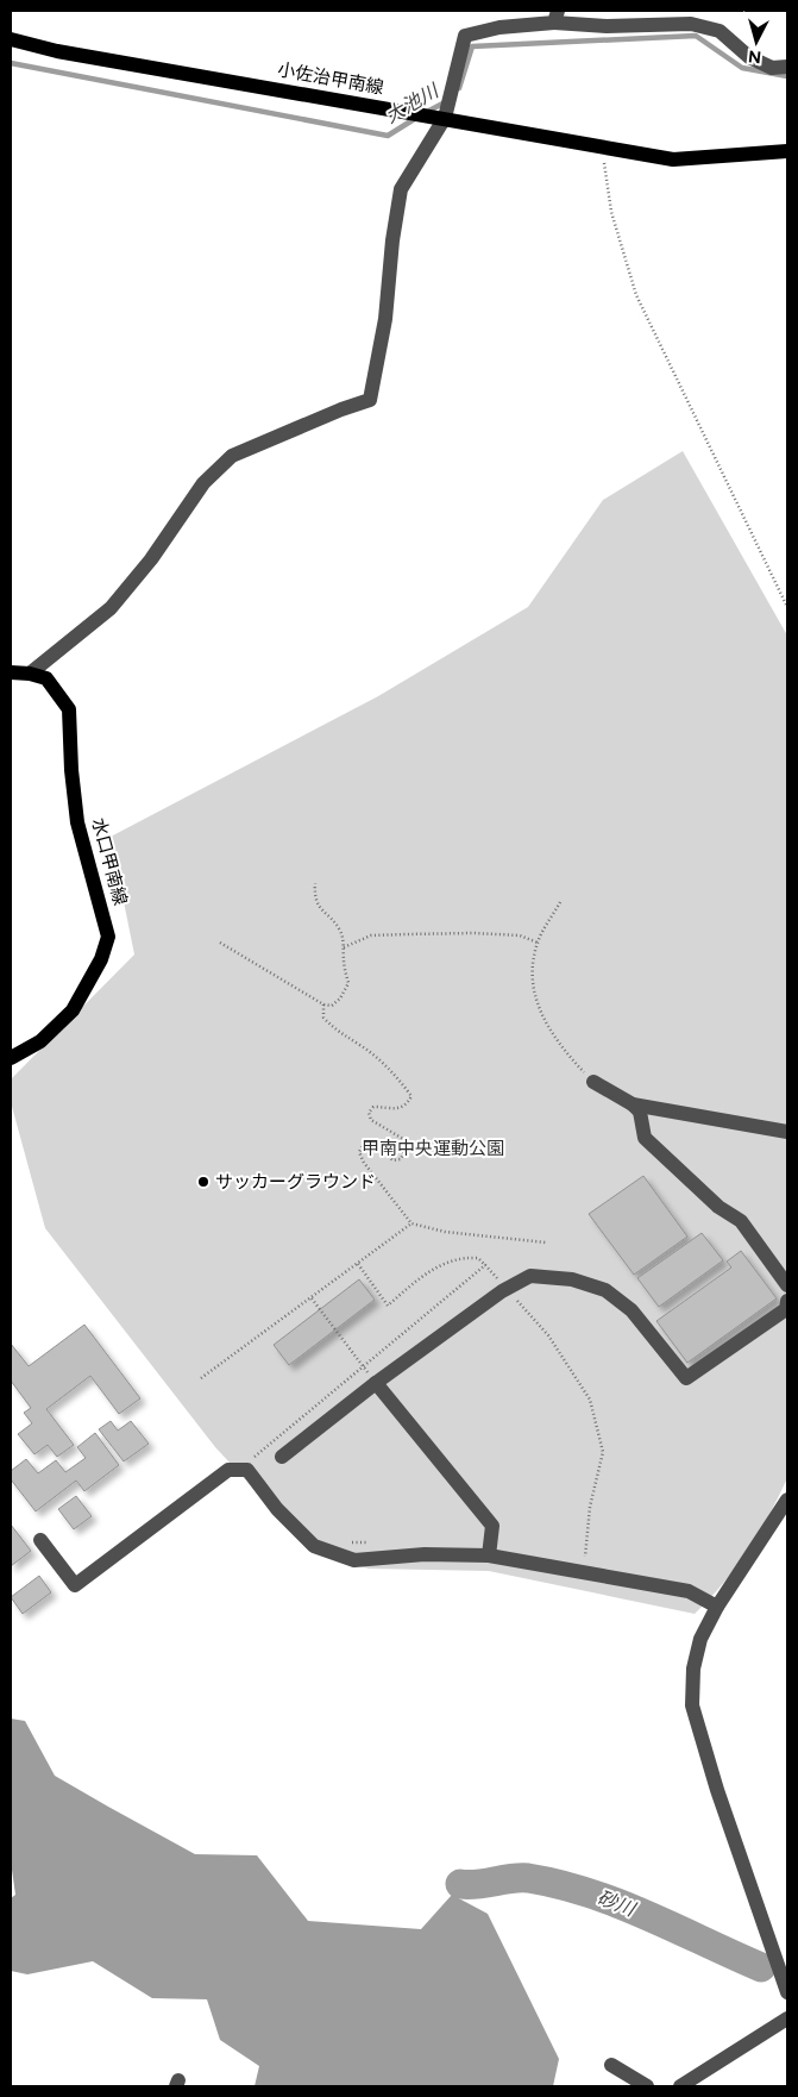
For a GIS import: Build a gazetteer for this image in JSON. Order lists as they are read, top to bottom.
{
  "streets": {
    "main road": ["小佐治甲南線", "水口甲南線"]
  },
  "water": ["大池川", "砂川"],
  "parks": ["甲南中央運動公園"],
  "places": ["サッカーグラウンド"],
  "north": "bottom"
}
